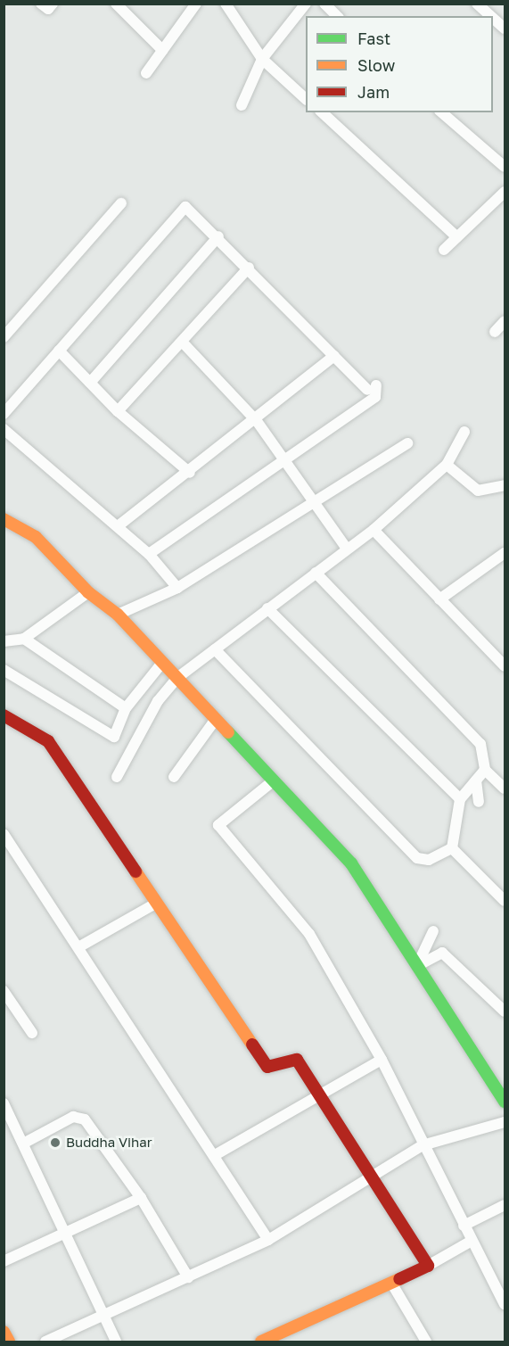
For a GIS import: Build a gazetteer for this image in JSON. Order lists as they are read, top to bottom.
{
  "places": ["Buddha Vihar"],
  "legend": ["Fast", "Slow", "Jam"]
}
